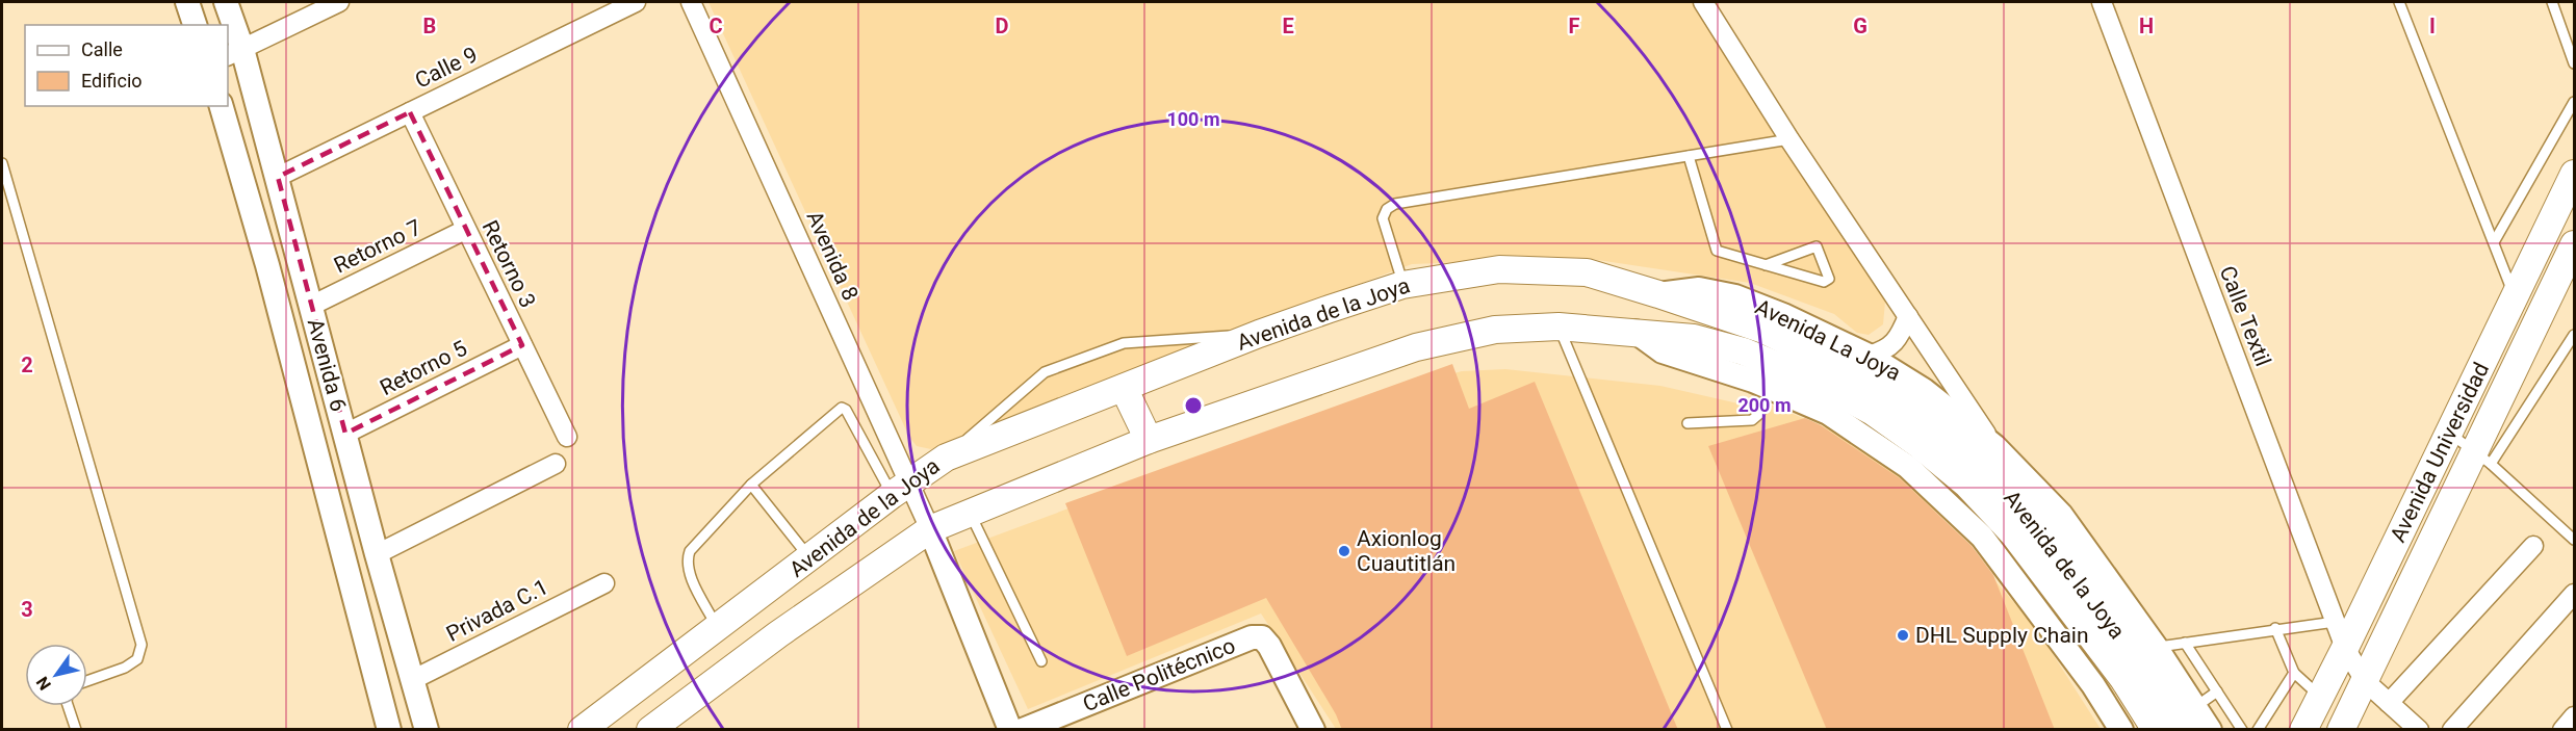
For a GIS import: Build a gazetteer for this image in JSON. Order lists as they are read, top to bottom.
{
  "streets": {
    "main road": ["Avenida de la Joya", "Avenida Universidad"],
    "street": [
      "Calle 9",
      "Retorno 7",
      "Avenida 8",
      "Retorno 3",
      "Calle Textil",
      "Avenida La Joya",
      "Avenida 6",
      "Retorno 5",
      "Privada C.1",
      "Calle Politécnico"
    ]
  },
  "crossings": [
    ["Calle 9", "Retorno 3"],
    ["Calle 9", "Avenida 6"],
    ["Retorno 7", "Retorno 3"],
    ["Retorno 7", "Avenida 6"],
    ["Avenida 8", "Avenida de la Joya"],
    ["Retorno 3", "Retorno 5"],
    ["Avenida de la Joya", "Avenida La Joya"],
    ["Calle Textil", "Avenida Universidad"],
    ["Avenida 6", "Retorno 5"],
    ["Avenida 6", "Privada C.1"]
  ],
  "places": ["Axionlog Cuautitlán", "DHL Supply Chain"],
  "legend": ["Calle", "Edificio"],
  "north": "bottom left",
  "grid": {
    "columns": [
      "B",
      "C",
      "D",
      "E",
      "F",
      "G",
      "H",
      "I"
    ],
    "rows": ["2", "3"]
  },
  "rings": ["100 m", "200 m"]
}
